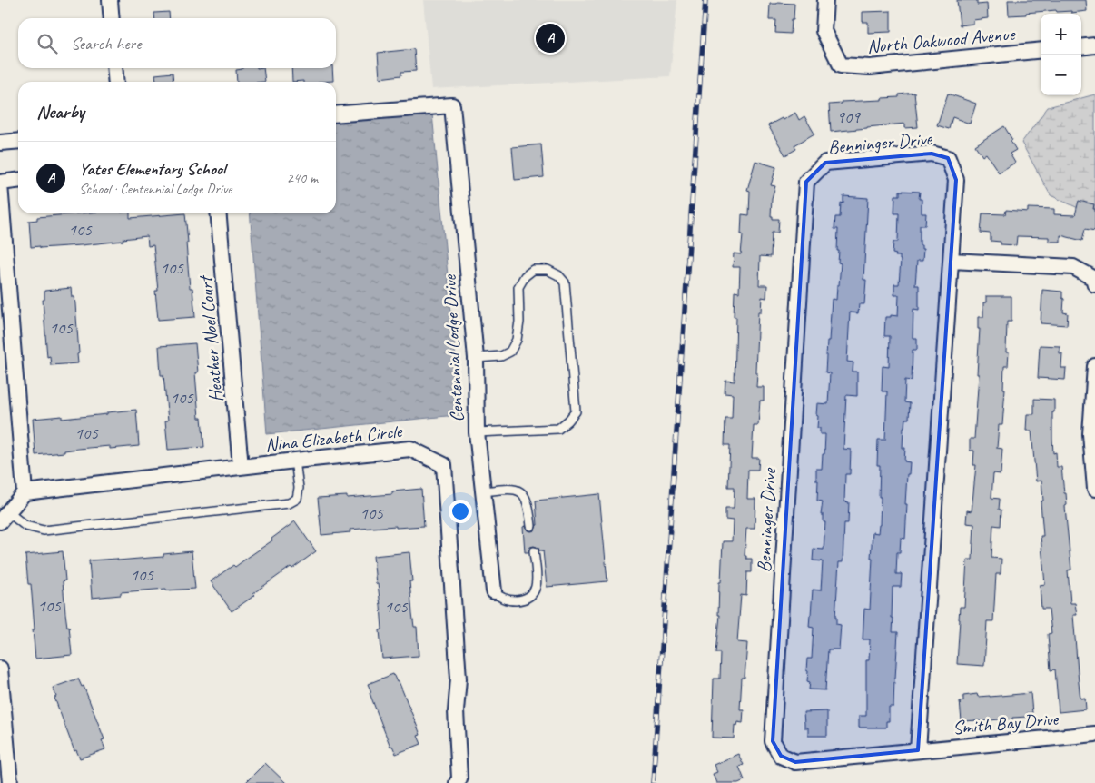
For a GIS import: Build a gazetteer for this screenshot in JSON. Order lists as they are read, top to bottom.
{
  "streets": {
    "street": [
      "North Oakwood Avenue",
      "Benninger Drive",
      "Heather Noel Court",
      "Centennial Lodge Drive",
      "Nina Elizabeth Circle",
      "Smith Bay Drive"
    ]
  },
  "crossings": [
    ["Benninger Drive", "Smith Bay Drive"],
    ["Heather Noel Court", "Nina Elizabeth Circle"]
  ],
  "house_numbers": [
    "909",
    "105",
    "105",
    "105",
    "105",
    "105",
    "105",
    "105",
    "105",
    "105"
  ],
  "page": {
    "map_buttons": ["+", "−"],
    "search": "Search here",
    "pins": "A",
    "heading": "Nearby",
    "list": [
      {
        "mark": "A",
        "name": "Yates Elementary School",
        "note": "School · Centennial Lodge Drive",
        "value": "240 m"
      }
    ]
  }
}
